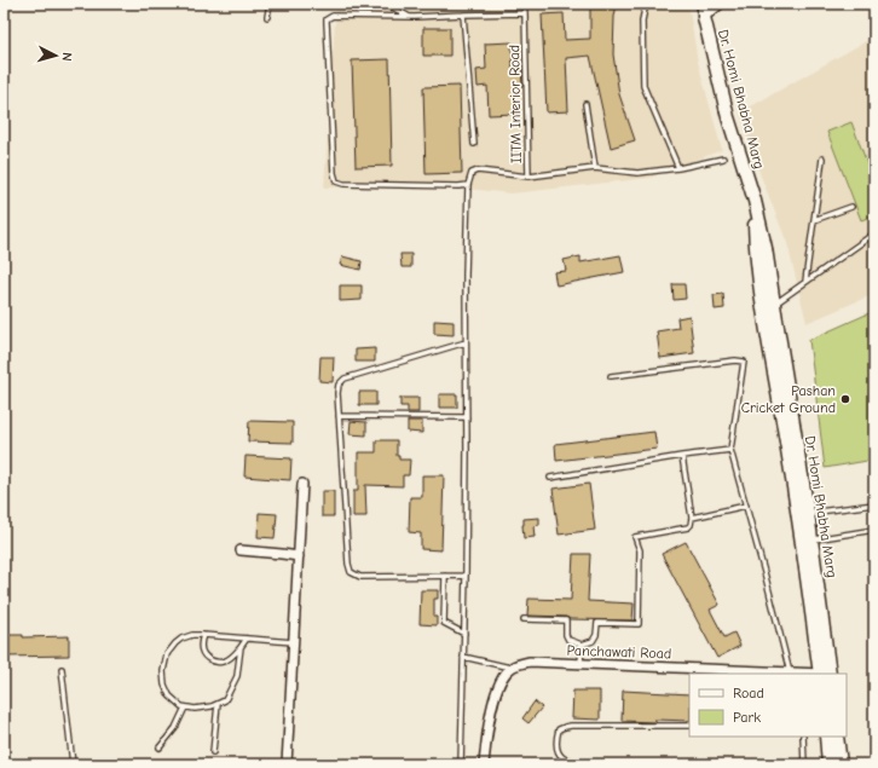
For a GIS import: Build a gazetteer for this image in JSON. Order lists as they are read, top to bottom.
{
  "streets": {
    "main road": ["Dr. Homi Bhabha Marg"],
    "street": ["Panchawati Road"],
    "lane": ["IITM Interior Road"]
  },
  "places": ["Pashan Cricket Ground"],
  "legend": ["Road", "Park"],
  "north": "right"
}
